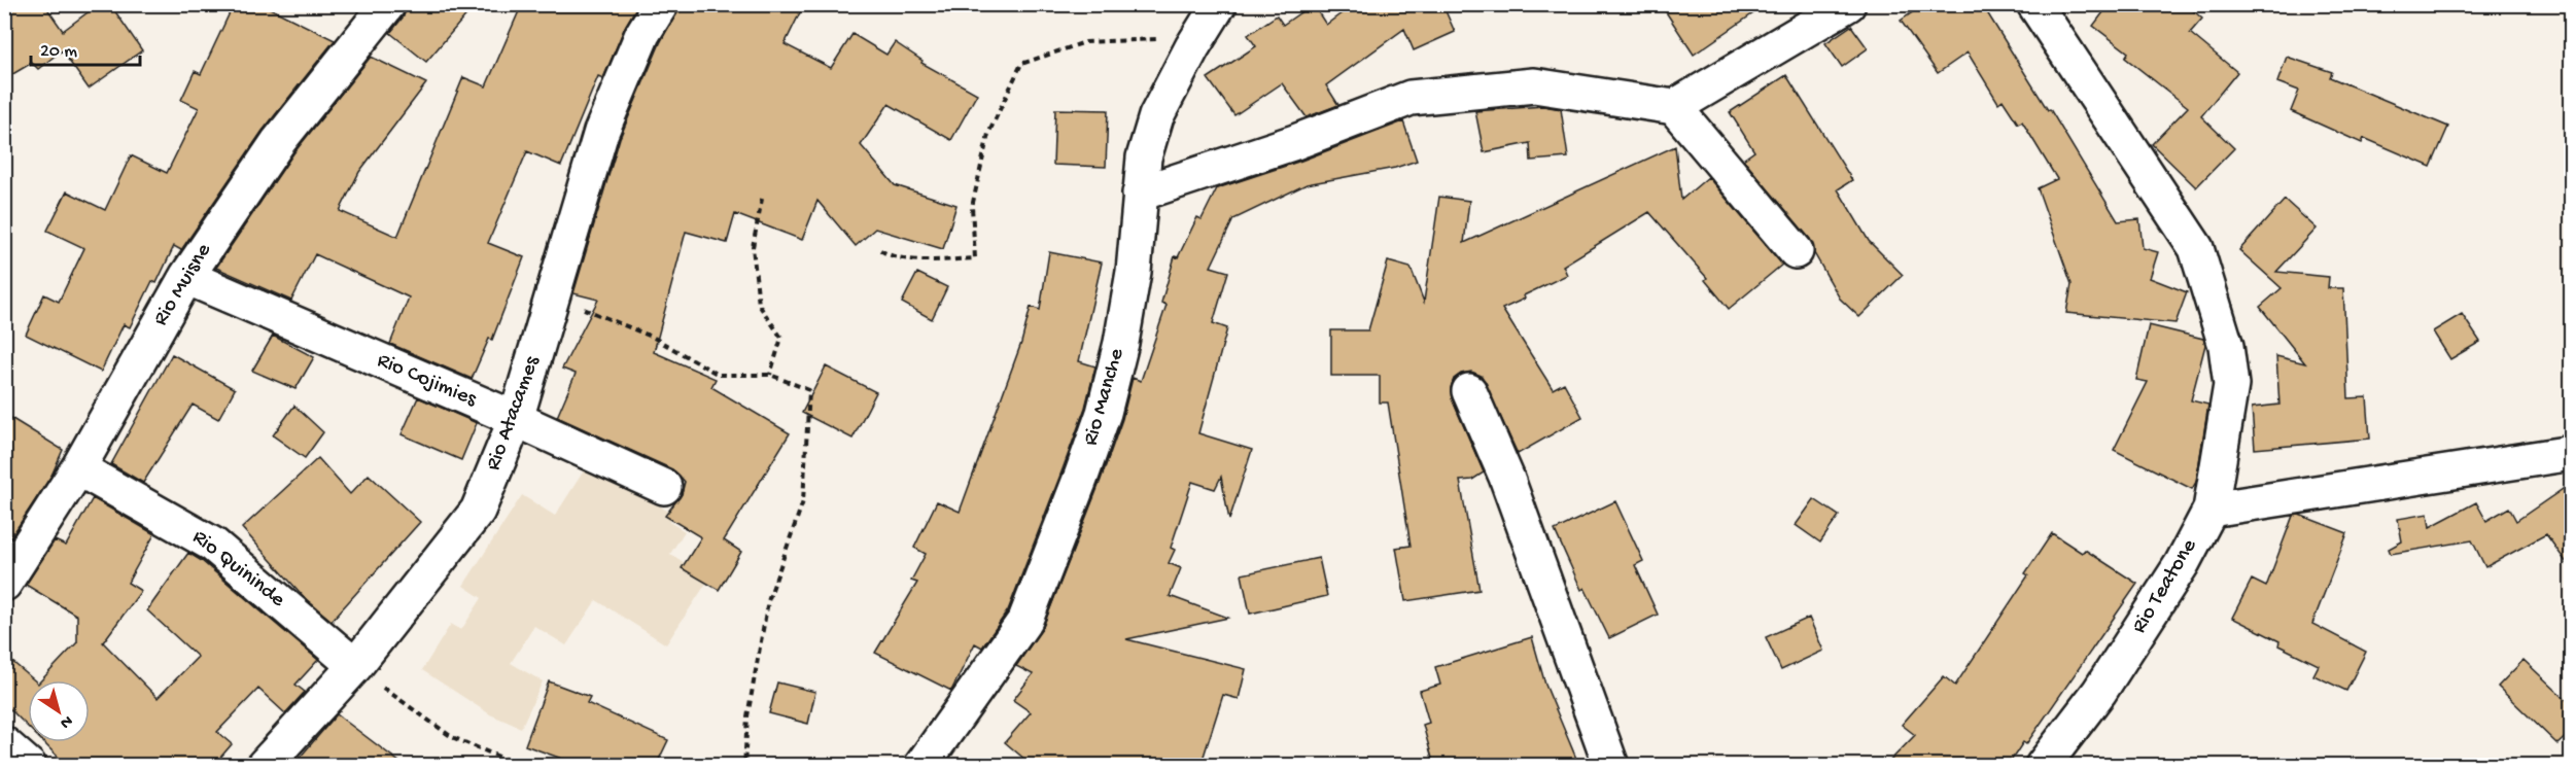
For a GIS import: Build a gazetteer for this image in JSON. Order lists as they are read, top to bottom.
{
  "streets": {
    "street": [
      "Rio Muisne",
      "Rio Cojimies",
      "Rio Manche",
      "Rio Atacames",
      "Rio Quininde",
      "Rio Teatone"
    ]
  },
  "crossings": [
    ["Rio Muisne", "Rio Cojimies"],
    ["Rio Muisne", "Rio Quininde"],
    ["Rio Cojimies", "Rio Atacames"],
    ["Rio Atacames", "Rio Quininde"]
  ],
  "scale_bar": "20 m",
  "north": "bottom right"
}
